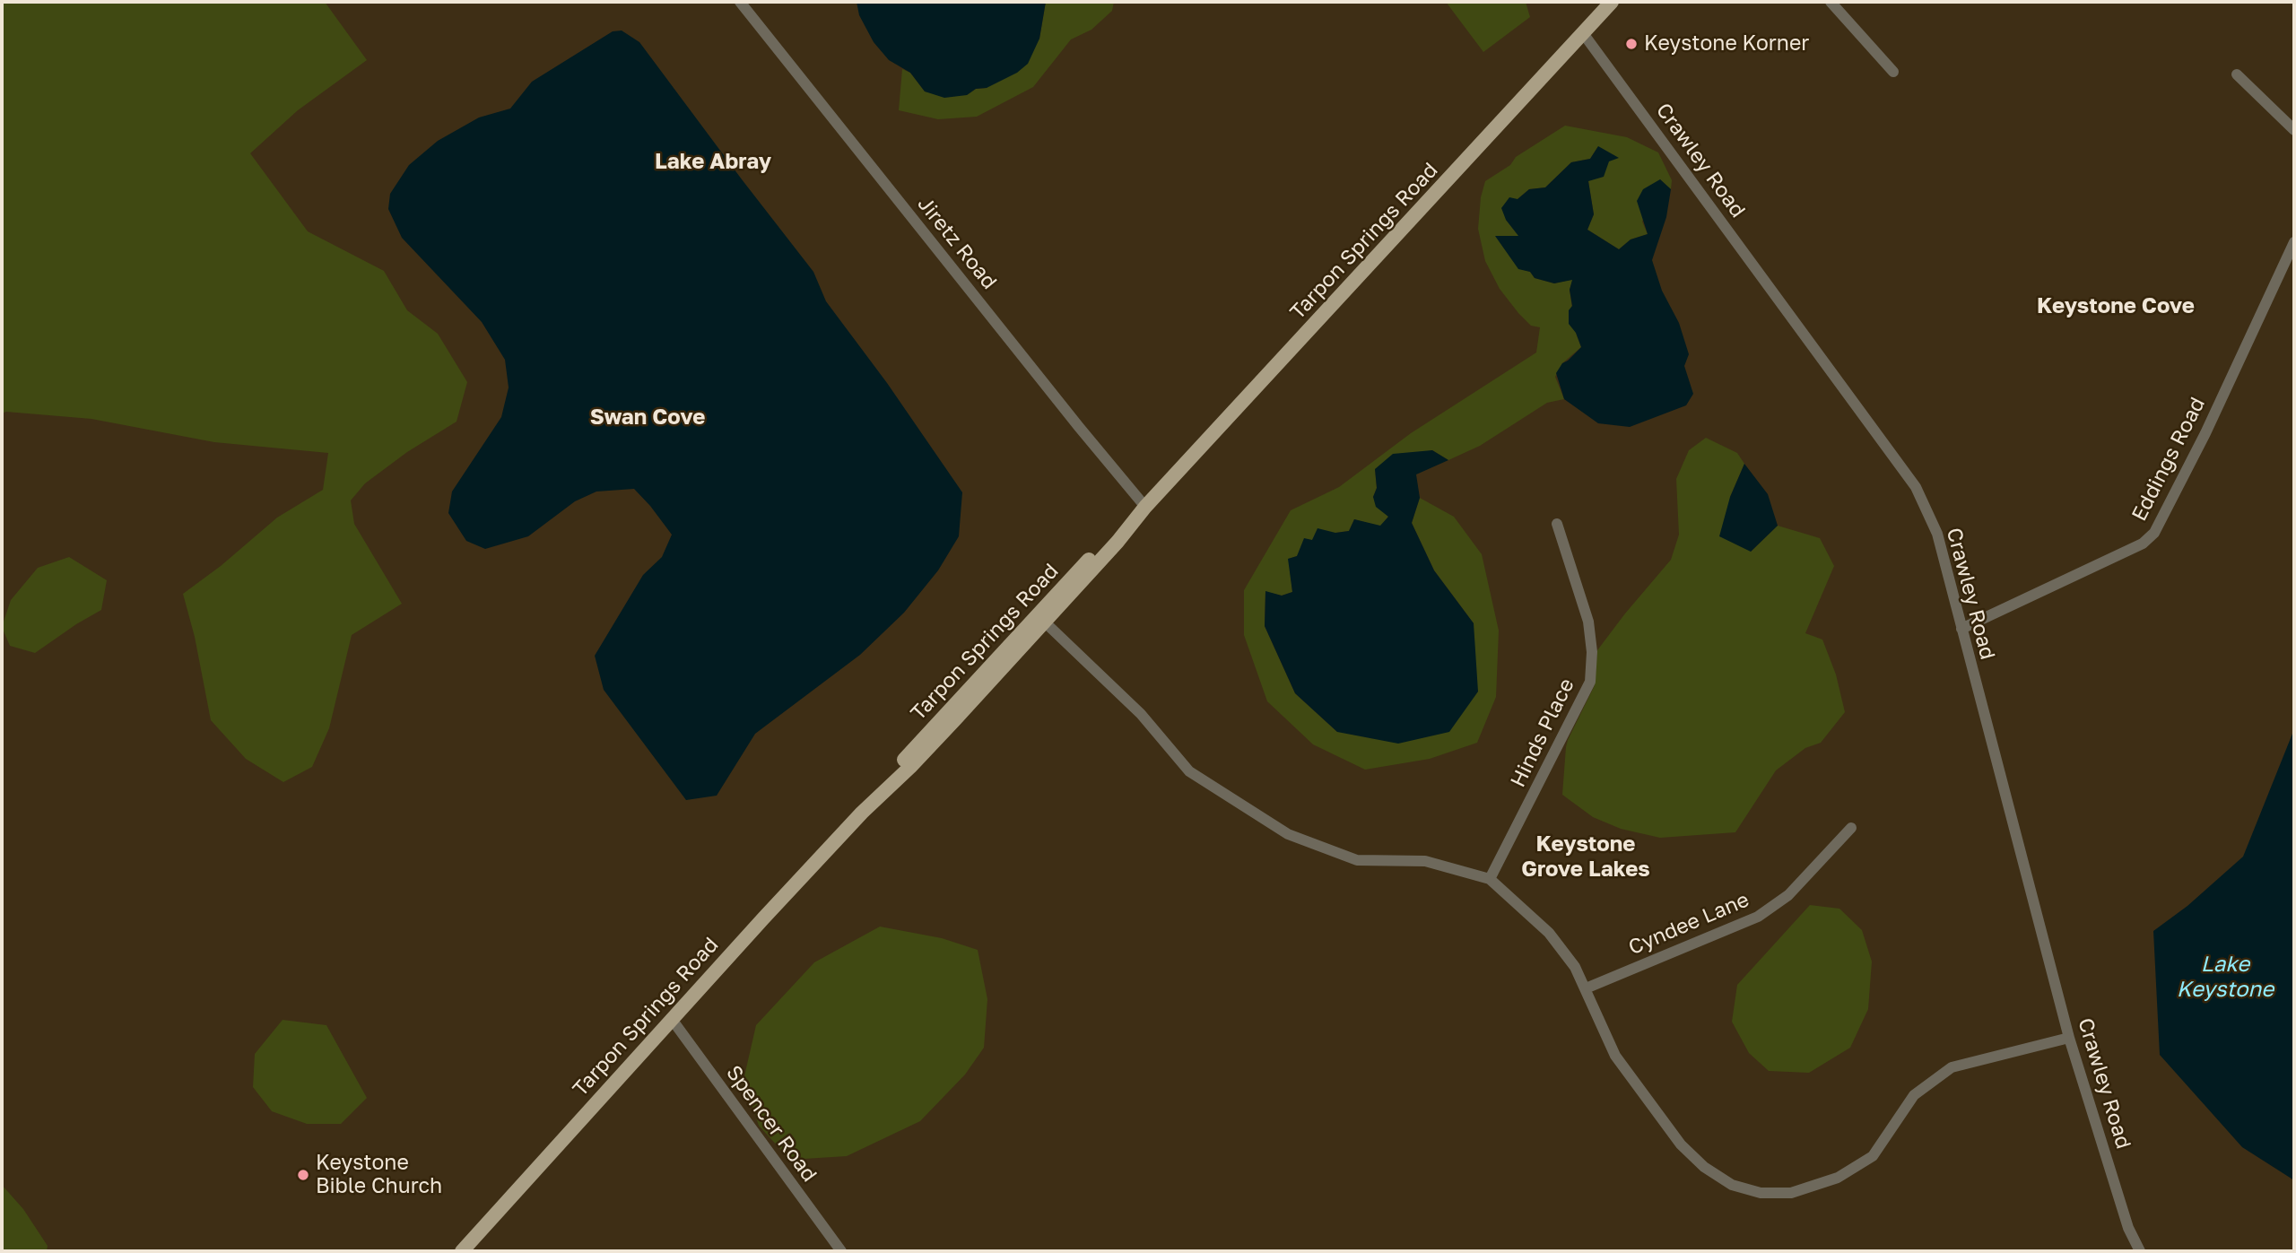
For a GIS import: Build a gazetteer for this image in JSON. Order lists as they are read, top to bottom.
{
  "streets": {
    "main road": ["Tarpon Springs Road"],
    "street": [
      "Crawley Road",
      "Jiretz Road",
      "Eddings Road",
      "Hinds Place",
      "Cyndee Lane",
      "Spencer Road"
    ]
  },
  "crossings": [
    ["Crawley Road", "Tarpon Springs Road"],
    ["Crawley Road", "Eddings Road"],
    ["Tarpon Springs Road", "Jiretz Road"],
    ["Tarpon Springs Road", "Spencer Road"]
  ],
  "districts": [
    "Lake Abray",
    "Keystone Cove",
    "Swan Cove",
    "Keystone Grove Lakes"
  ],
  "water": ["Lake Keystone"],
  "places": ["Keystone Korner", "Keystone Bible Church"]
}
